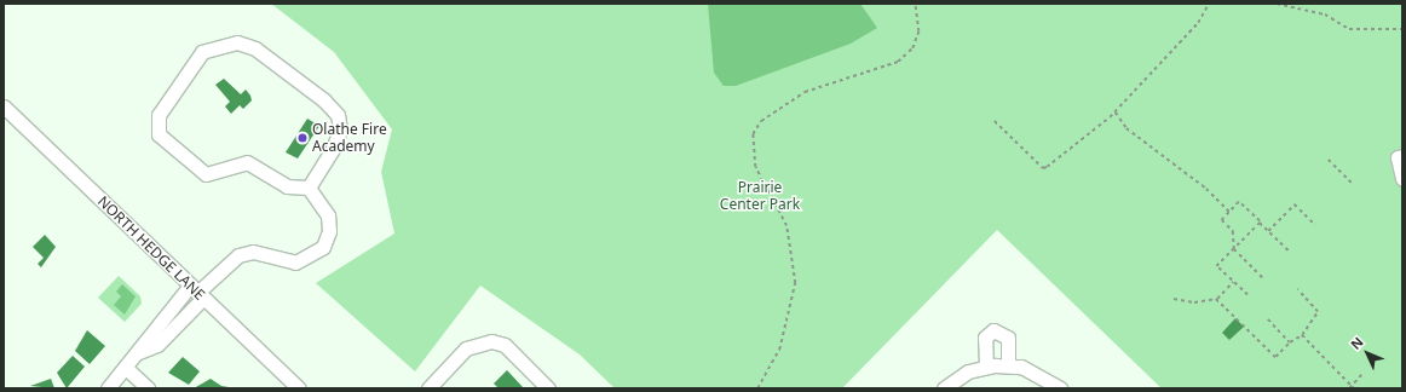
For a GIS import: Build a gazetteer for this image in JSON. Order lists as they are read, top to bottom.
{
  "streets": {
    "street": ["NORTH HEDGE LANE"]
  },
  "parks": ["Prairie Center Park"],
  "places": ["Olathe Fire Academy"],
  "north": "top left"
}
